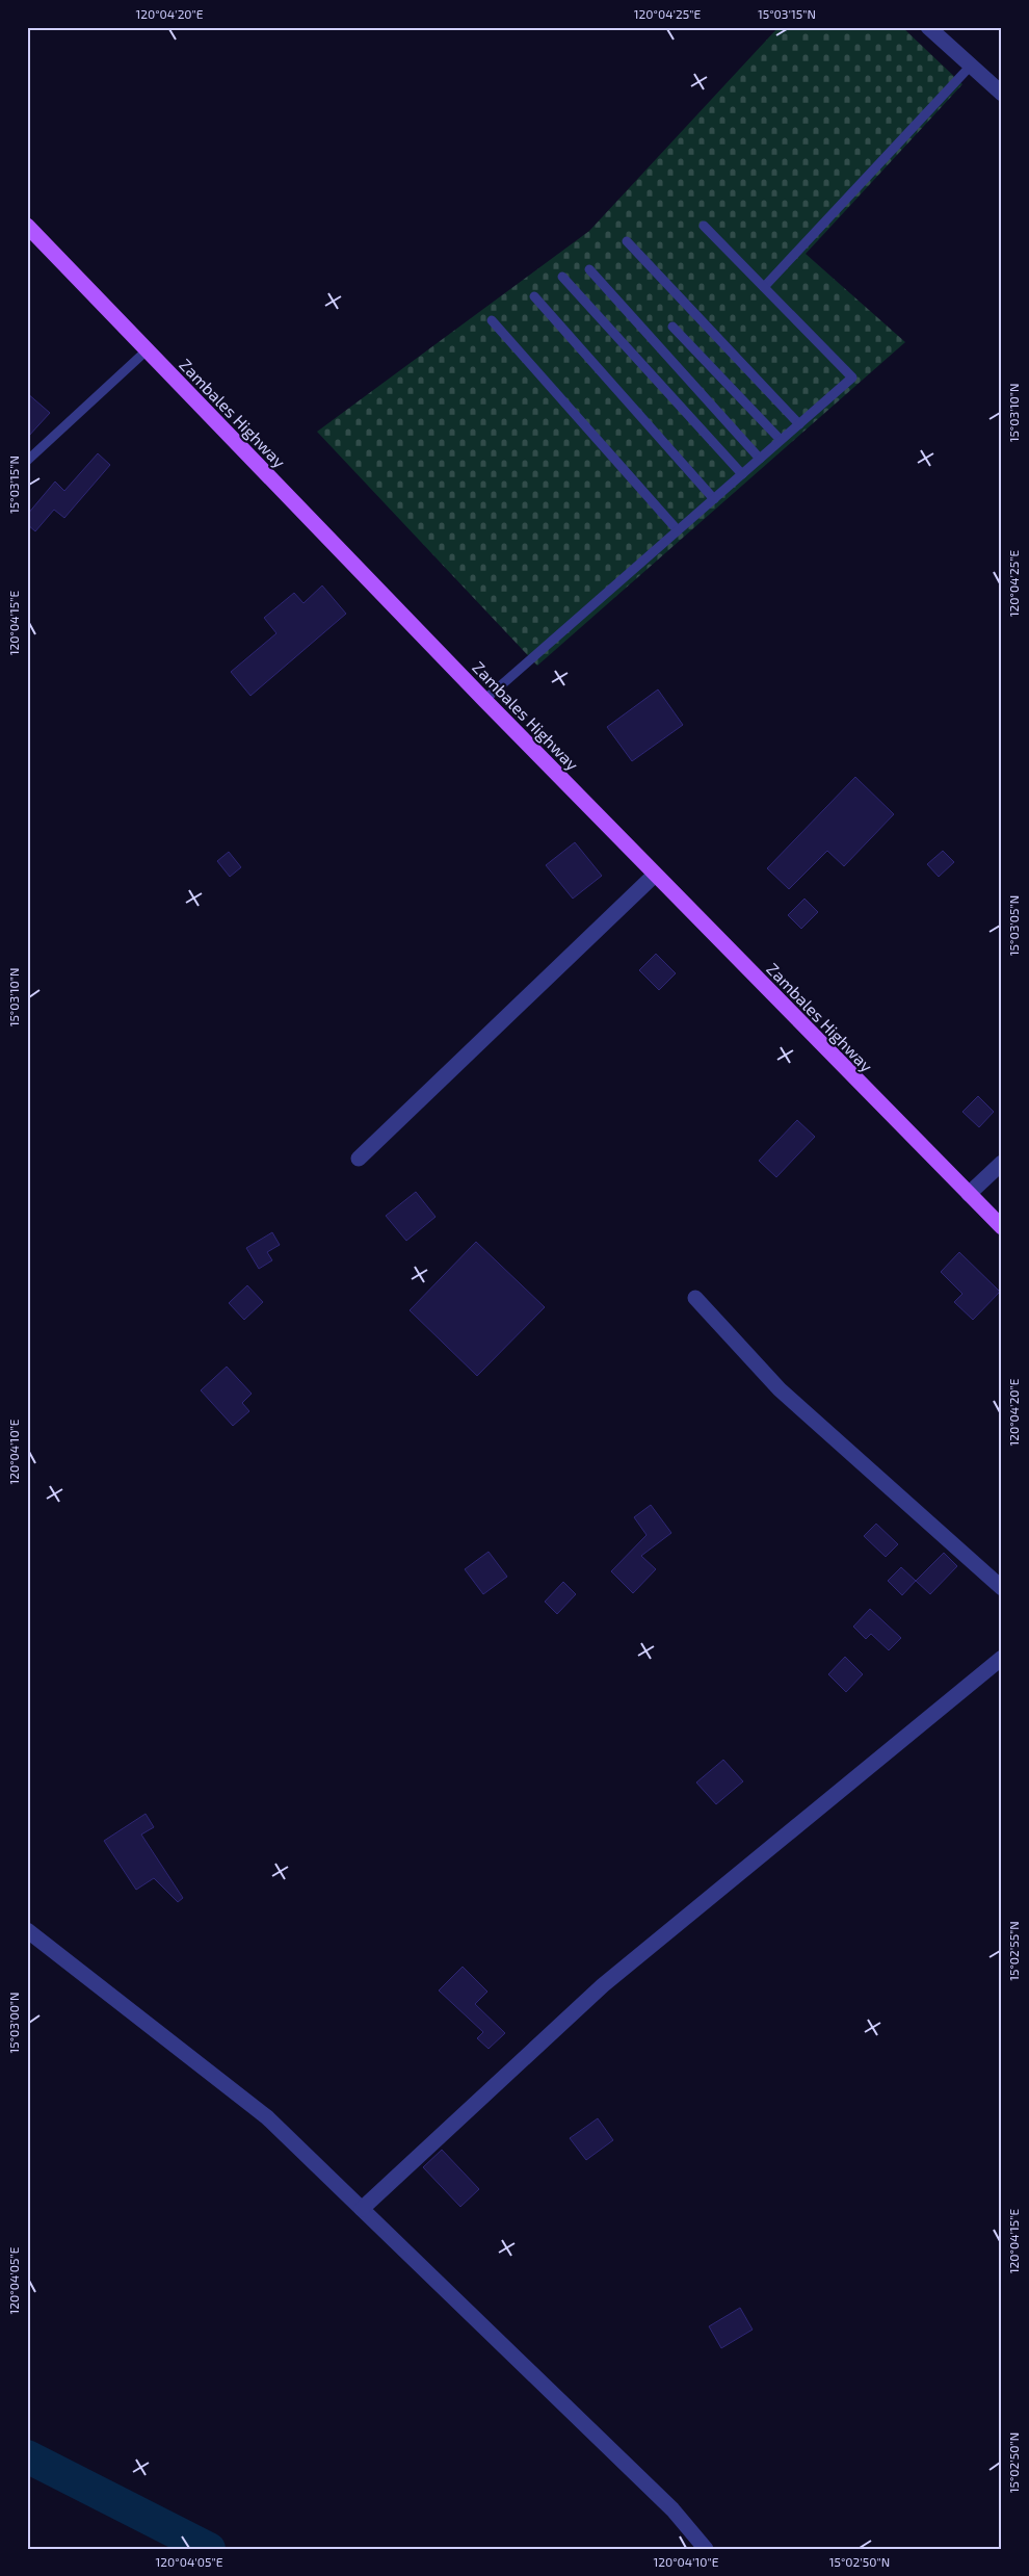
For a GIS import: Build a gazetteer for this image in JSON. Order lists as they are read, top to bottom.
{
  "streets": {
    "main road": ["Zambales Highway"]
  },
  "coordinates": [
    "120°04'20\"E",
    "120°04'25\"E",
    "15°03'15\"N",
    "15°03'10\"N",
    "120°04'15\"E",
    "15°03'05\"N",
    "120°04'10\"E",
    "15°02'55\"N",
    "15°03'00\"N",
    "120°04'05\"E",
    "15°02'50\"N"
  ]
}
